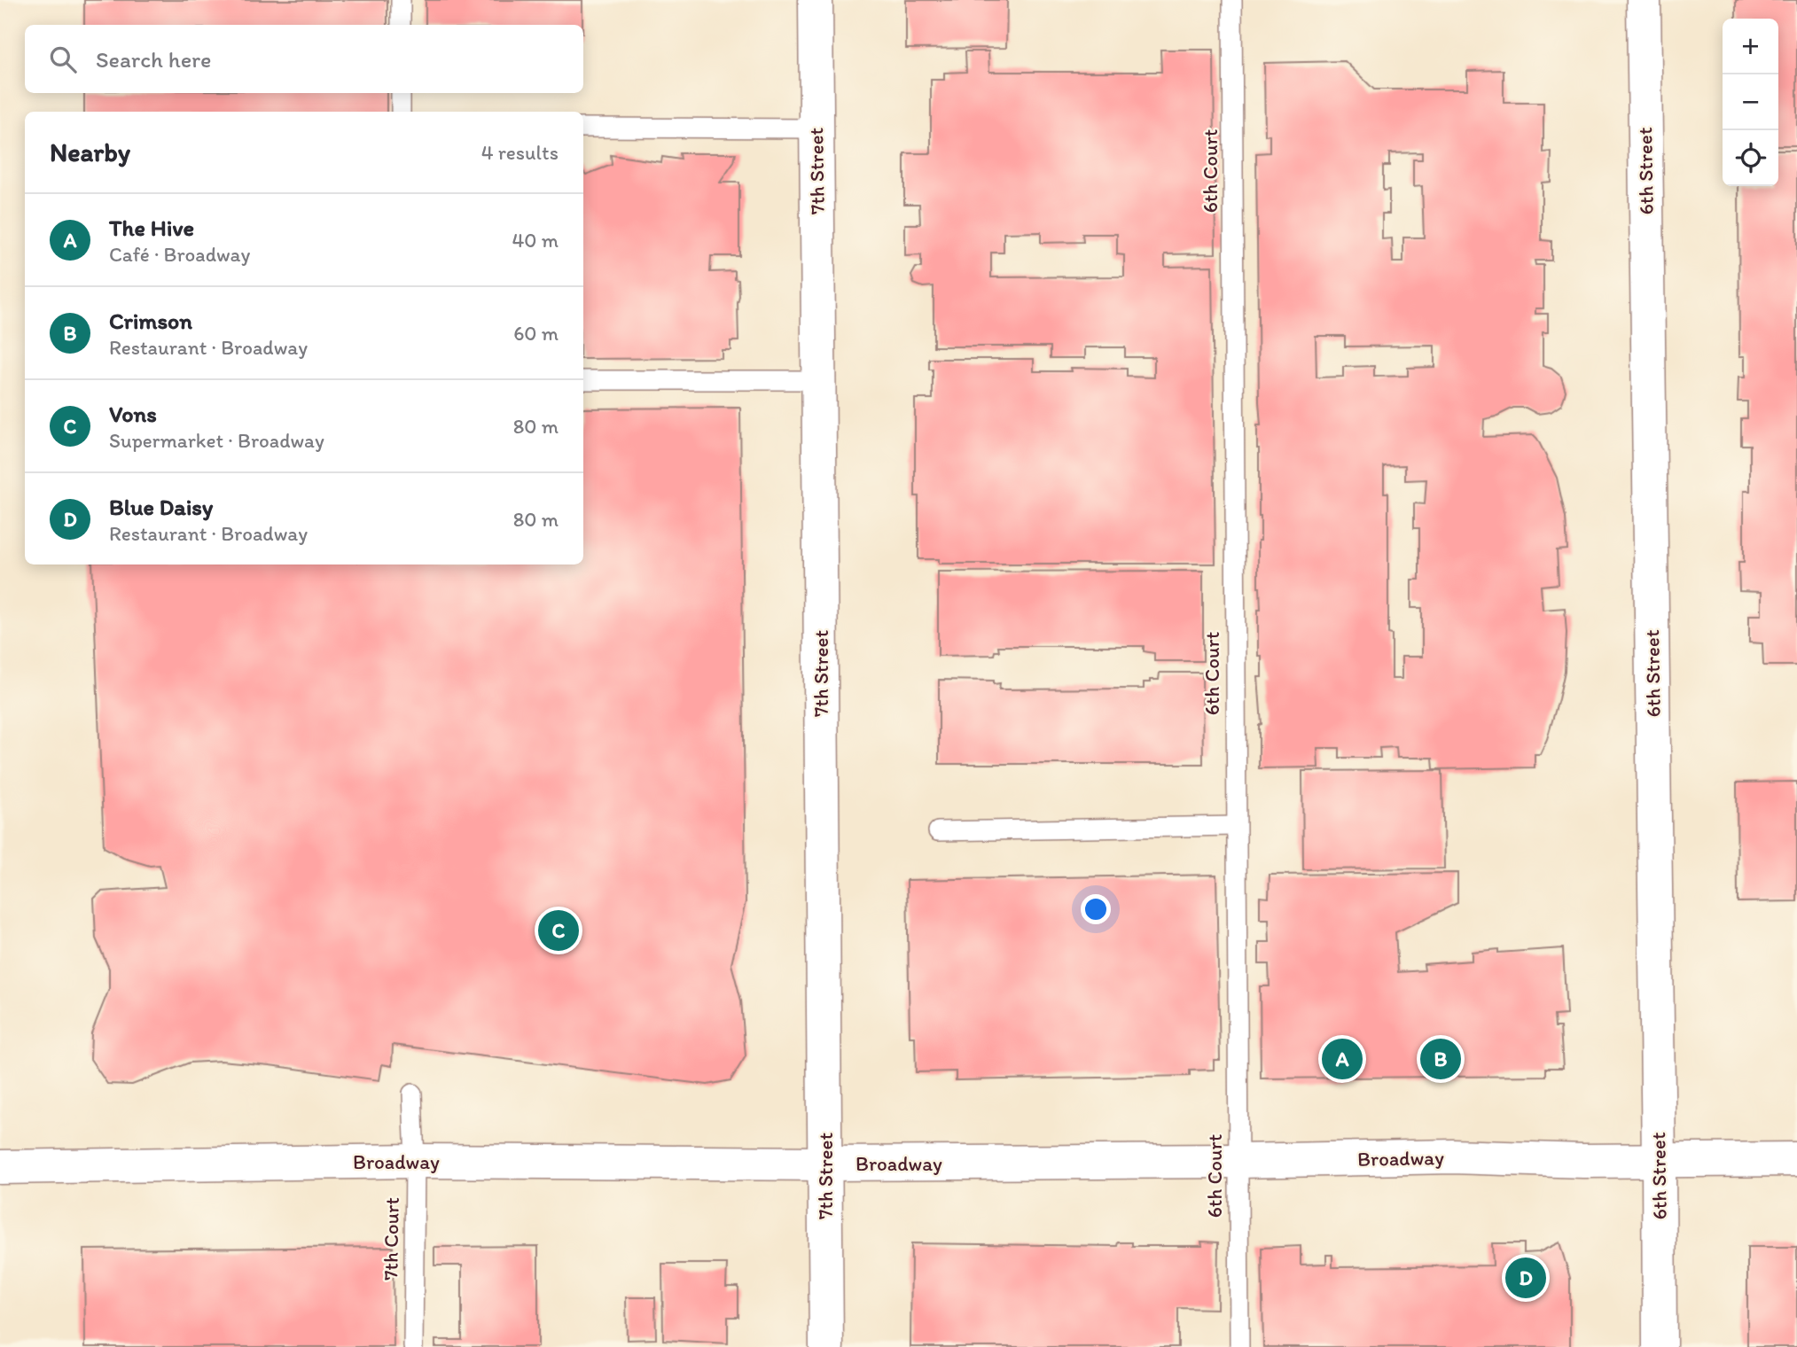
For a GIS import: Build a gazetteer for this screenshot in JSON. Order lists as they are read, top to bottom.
{
  "streets": {
    "street": ["7th Street", "6th Street", "Broadway"],
    "lane": ["6th Court", "7th Court"]
  },
  "crossings": [
    ["7th Street", "Broadway"],
    ["6th Court", "Broadway"],
    ["6th Street", "Broadway"],
    ["Broadway", "7th Court"]
  ],
  "page": {
    "map_buttons": ["+", "−"],
    "search": "Search here",
    "heading": ["Nearby", "4 results"],
    "list": [
      {
        "mark": "A",
        "name": "The Hive",
        "note": "Café · Broadway",
        "value": "40 m"
      },
      {
        "mark": "B",
        "name": "Crimson",
        "note": "Restaurant · Broadway",
        "value": "60 m"
      },
      {
        "mark": "C",
        "name": "Vons",
        "note": "Supermarket · Broadway",
        "value": "80 m"
      },
      {
        "mark": "D",
        "name": "Blue Daisy",
        "note": "Restaurant · Broadway",
        "value": "80 m"
      }
    ],
    "pins": [
      "C",
      "A",
      "B",
      "D"
    ]
  }
}
